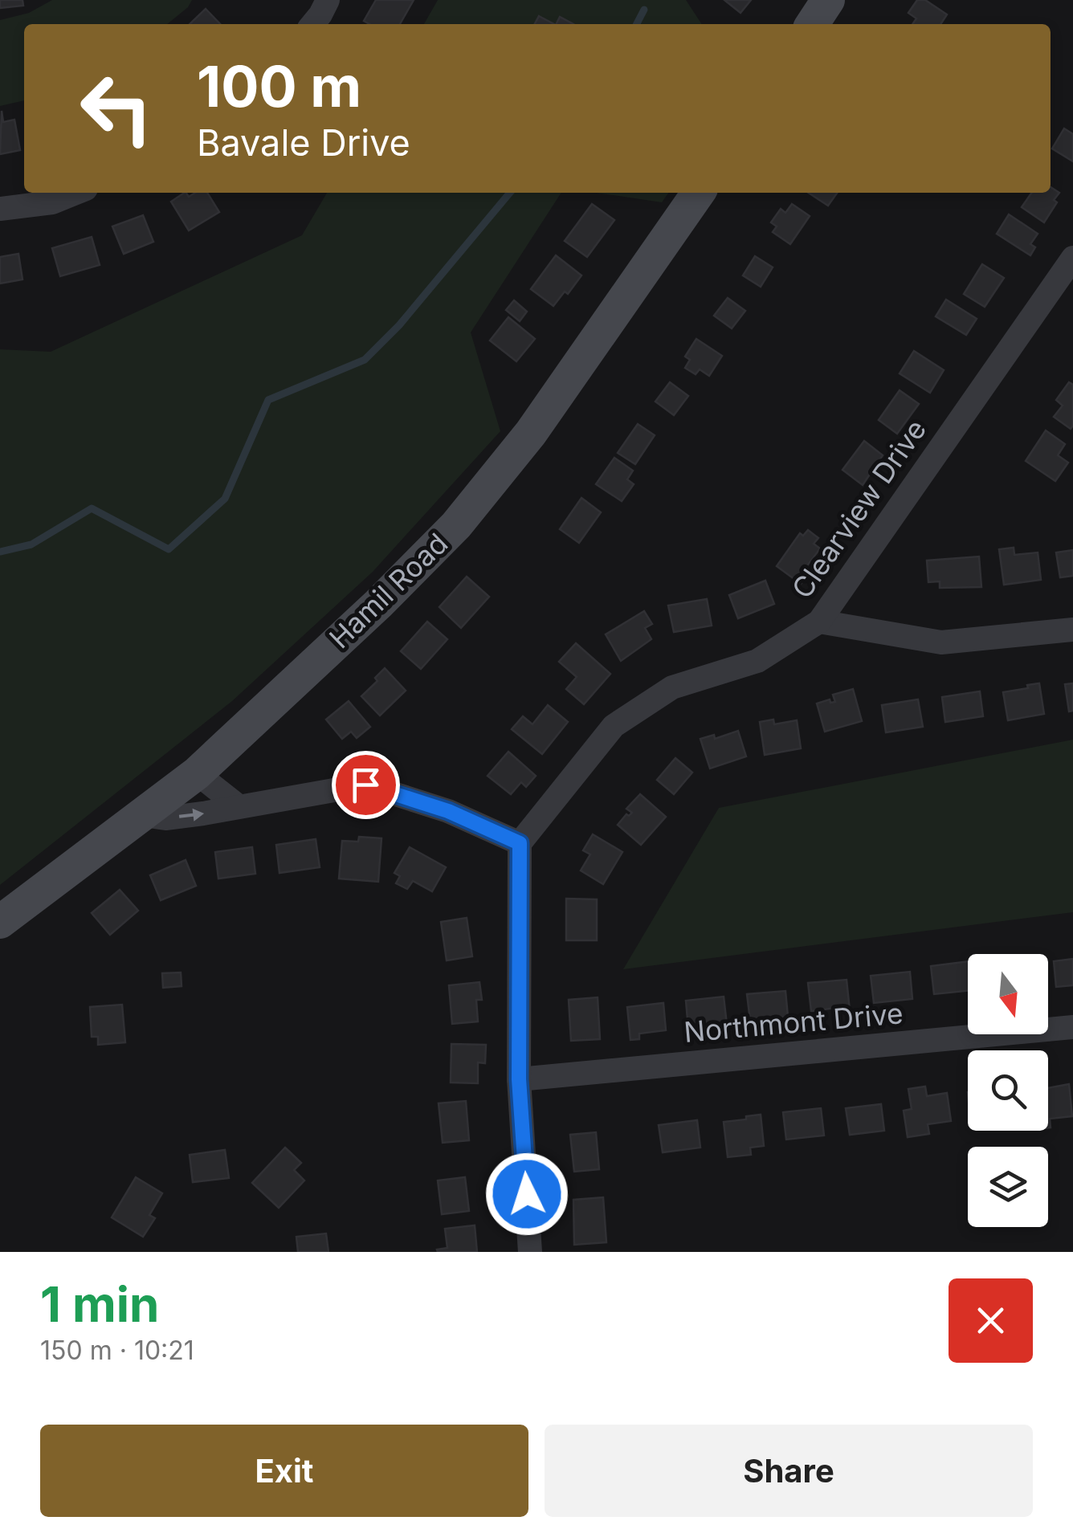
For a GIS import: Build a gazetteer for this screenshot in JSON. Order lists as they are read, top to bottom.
{
  "streets": {
    "street": ["Clearview Drive", "Hamil Road", "Northmont Drive"]
  },
  "north": "bottom",
  "page": {
    "turn": ["100 m", "Bavale Drive"],
    "heading": ["1 min", "150 m · 10:21"],
    "buttons": ["Exit", "Share"]
  }
}
